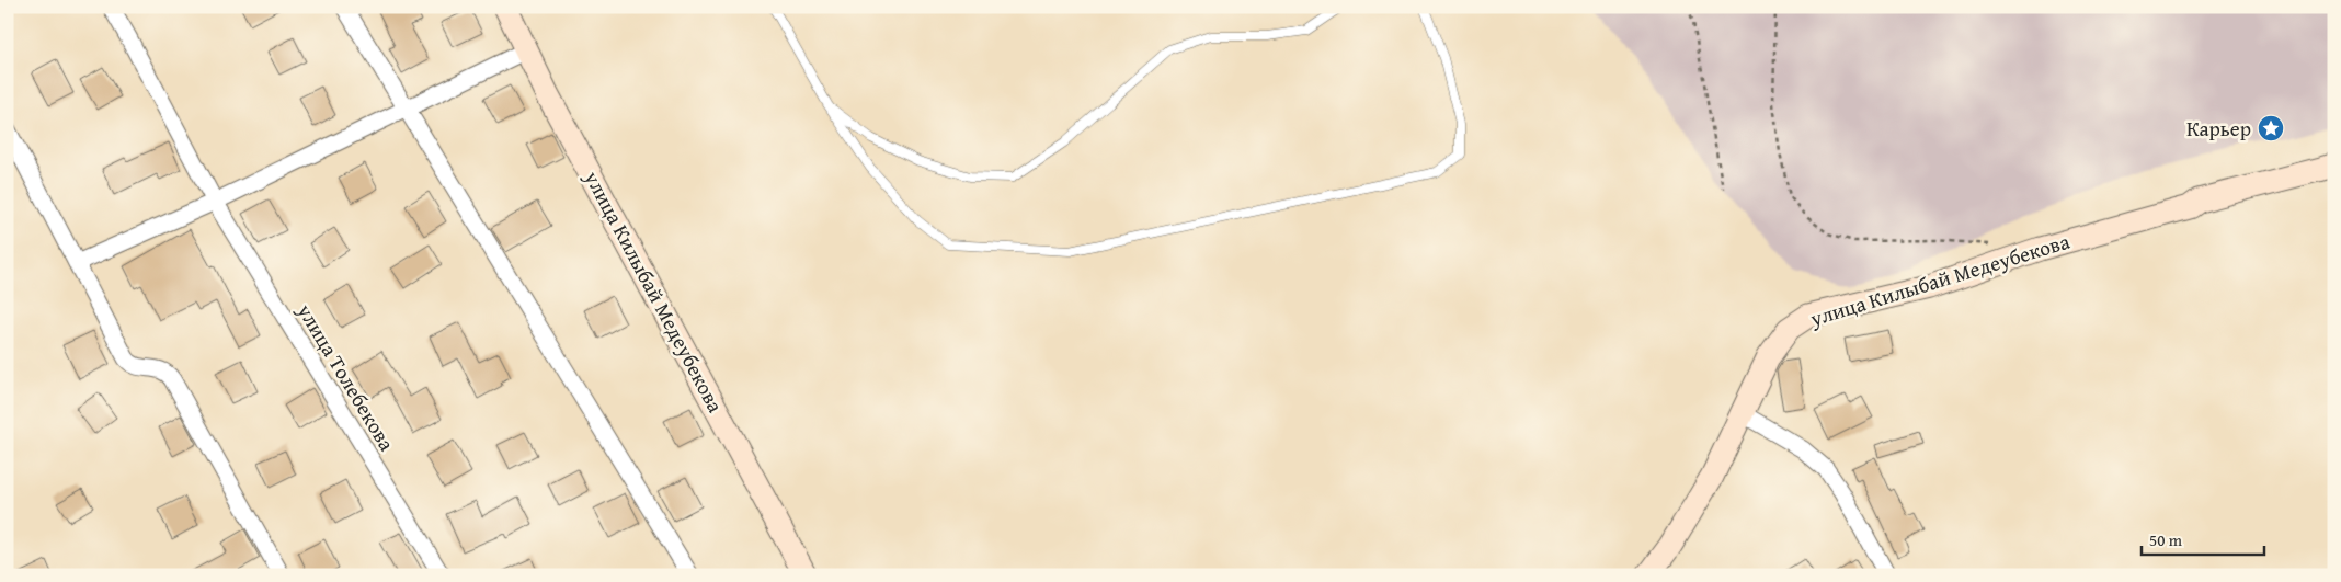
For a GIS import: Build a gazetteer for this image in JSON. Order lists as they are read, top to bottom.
{
  "streets": {
    "main road": ["улица Килыбай Медеубекова"],
    "street": ["улица Толебекова"]
  },
  "places": {
    "place": ["Карьер"]
  },
  "scale_bar": "50 m"
}
